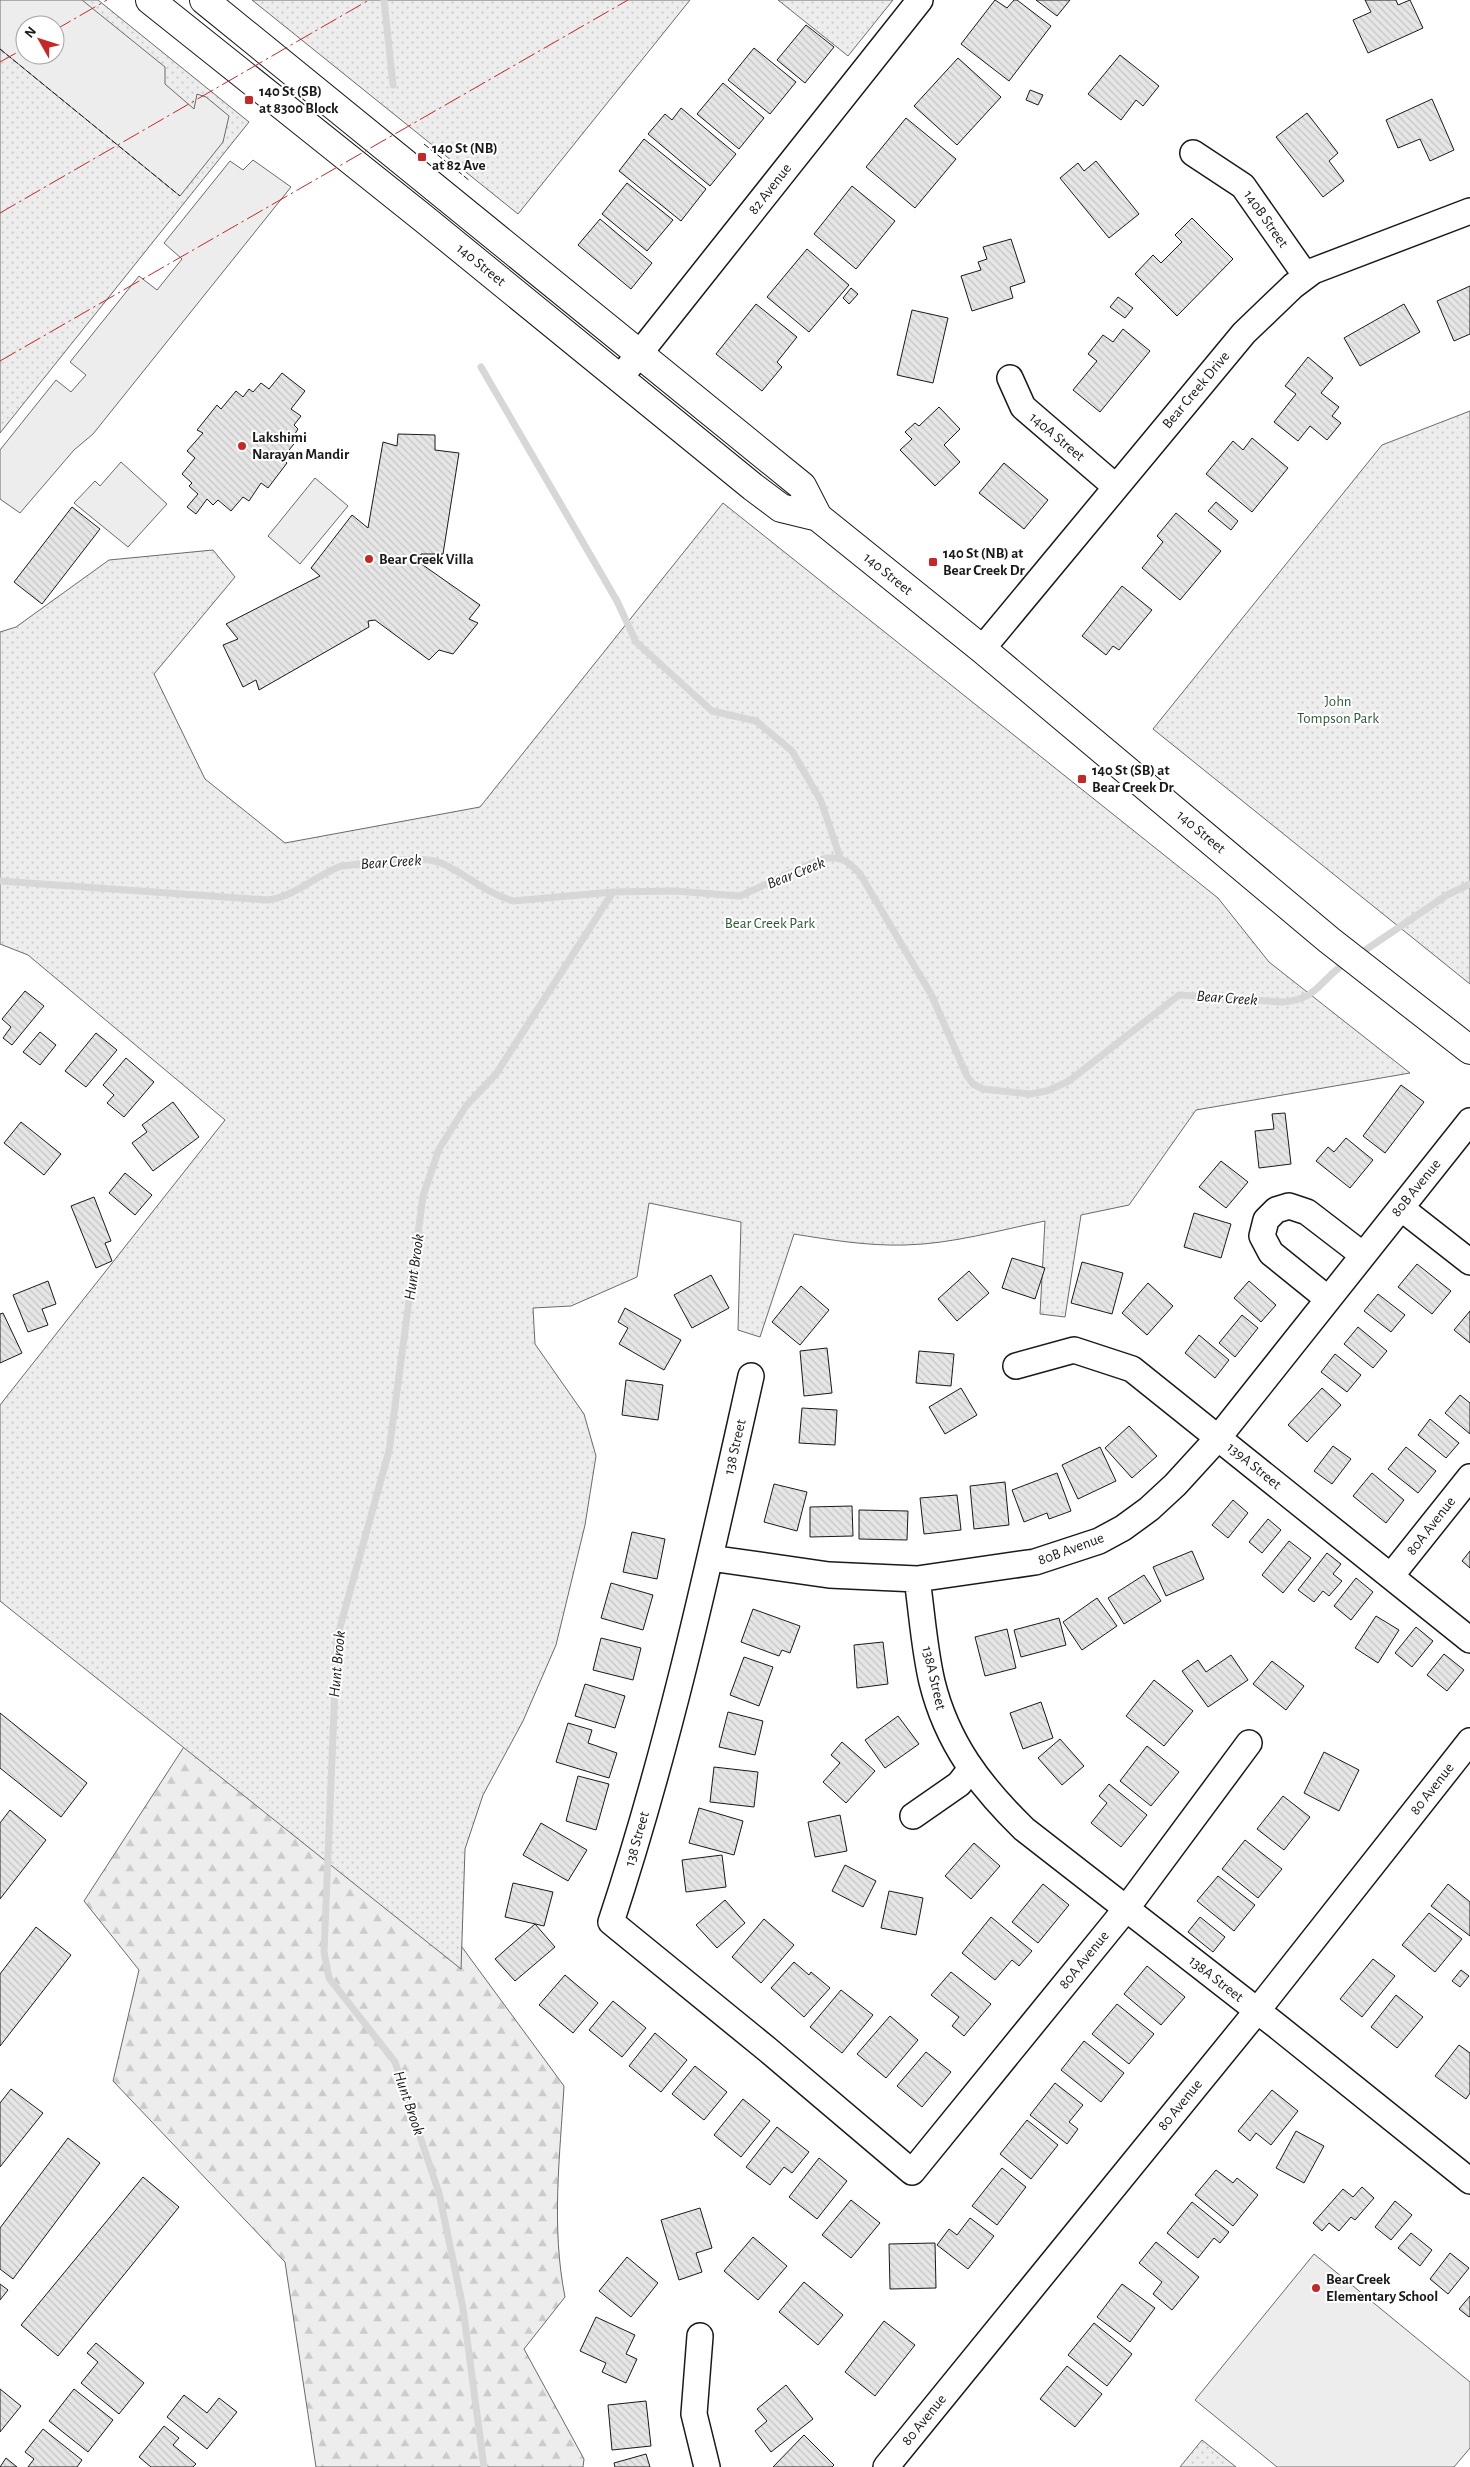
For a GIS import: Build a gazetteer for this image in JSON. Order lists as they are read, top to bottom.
{
  "streets": {
    "main road": ["140 Street"],
    "street": [
      "82 Avenue",
      "140B Street",
      "Bear Creek Drive",
      "140A Street",
      "80B Avenue",
      "138 Street",
      "139A Street",
      "80A Avenue",
      "138A Street",
      "80 Avenue"
    ]
  },
  "crossings": [
    ["82 Avenue", "140 Street"],
    ["140B Street", "Bear Creek Drive"],
    ["140 Street", "Bear Creek Drive"],
    ["Bear Creek Drive", "140A Street"],
    ["80B Avenue", "138 Street"],
    ["80B Avenue", "139A Street"],
    ["80B Avenue", "138A Street"],
    ["138 Street", "80A Avenue"],
    ["139A Street", "80A Avenue"],
    ["80A Avenue", "138A Street"],
    ["138A Street", "80 Avenue"]
  ],
  "water": ["Bear Creek", "Hunt Brook"],
  "parks": ["John Tompson Park", "Bear Creek Park"],
  "places": {
    "transit": [
      "140 St (SB) at 8300 Block",
      "140 St (NB) at 82 Ave",
      "140 St (NB) at Bear Creek Dr",
      "140 St (SB) at Bear Creek Dr"
    ],
    "other": ["Lakshimi Narayan Mandir", "Bear Creek Villa", "Bear Creek Elementary School"]
  },
  "north": "top left"
}
